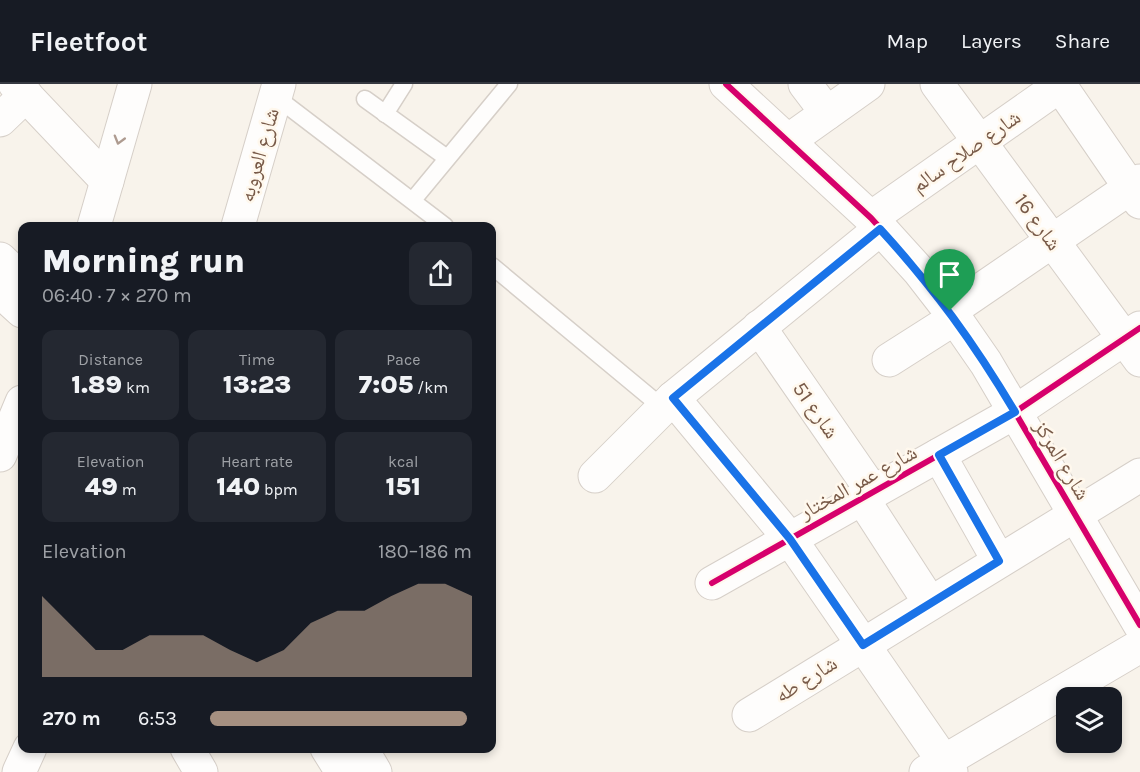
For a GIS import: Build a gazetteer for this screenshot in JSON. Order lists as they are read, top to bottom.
{
  "streets": {
    "street": [
      "شارع صلاح سالم",
      "شارع العروبه",
      "شارع 16",
      "شارع 51",
      "شارع المركز",
      "شارع عمر المختار",
      "شارع طه"
    ]
  },
  "crossings": [
    ["شارع صلاح سالم", "شارع 16"],
    ["شارع صلاح سالم", "شارع 51"],
    ["شارع صلاح سالم", "شارع المركز"],
    ["شارع 16", "شارع عمر المختار"],
    ["شارع 51", "شارع عمر المختار"],
    ["شارع 51", "شارع طه"],
    ["شارع المركز", "شارع عمر المختار"],
    ["شارع المركز", "شارع طه"]
  ],
  "page": {
    "header": "Fleetfoot",
    "nav": ["Map", "Layers", "Share"],
    "heading": ["Morning run", "06:40 · 7 × 270 m"],
    "stats": [
      ["Distance", "1.89 km"],
      ["Time", "13:23"],
      ["Pace", "7:05 /km"],
      ["Elevation", "49 m"],
      ["Heart rate", "140 bpm"],
      ["kcal", "151"]
    ],
    "chart": ["Elevation", "180–186 m"],
    "list": [
      {
        "name": "270 m",
        "note": "6:53"
      }
    ]
  }
}
